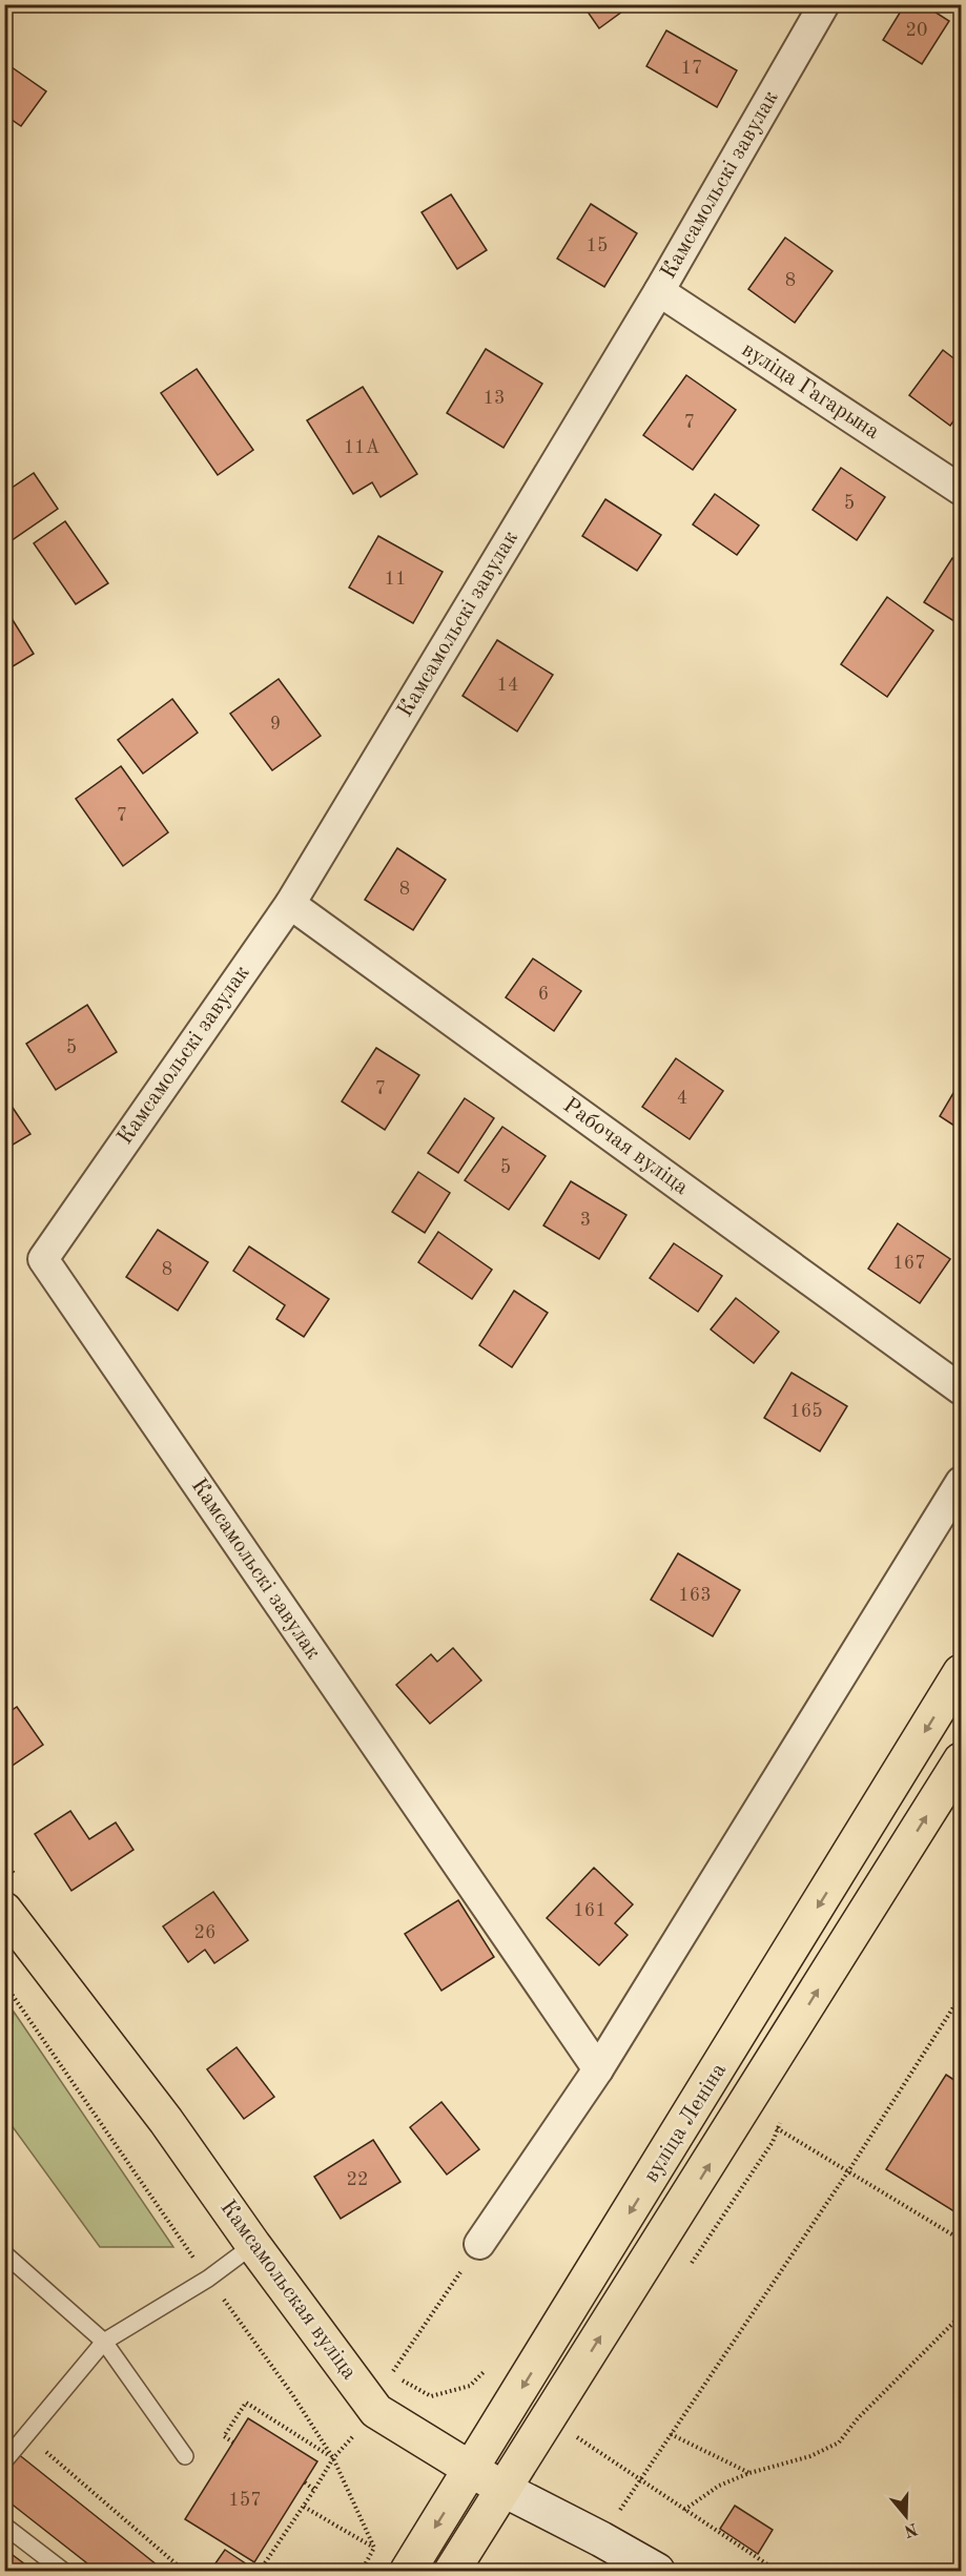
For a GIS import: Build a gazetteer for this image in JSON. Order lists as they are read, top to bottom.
{
  "streets": {
    "main road": ["вуліца Леніна", "Камсамольская вуліца"],
    "street": ["Камсамольскі завулак", "вуліца Гагарына", "Рабочая вуліца"]
  },
  "crossings": [
    ["Камсамольскі завулак", "вуліца Гагарына"],
    ["Камсамольскі завулак", "Рабочая вуліца"],
    ["вуліца Леніна", "Камсамольская вуліца"]
  ],
  "house_numbers": [
    "20",
    "17",
    "15",
    "8",
    "13",
    "7",
    "11А",
    "5",
    "11",
    "14",
    "9",
    "7",
    "8",
    "6",
    "5",
    "7",
    "4",
    "5",
    "3",
    "167",
    "8",
    "165",
    "163",
    "161",
    "26",
    "22",
    "157"
  ],
  "north": "bottom"
}
